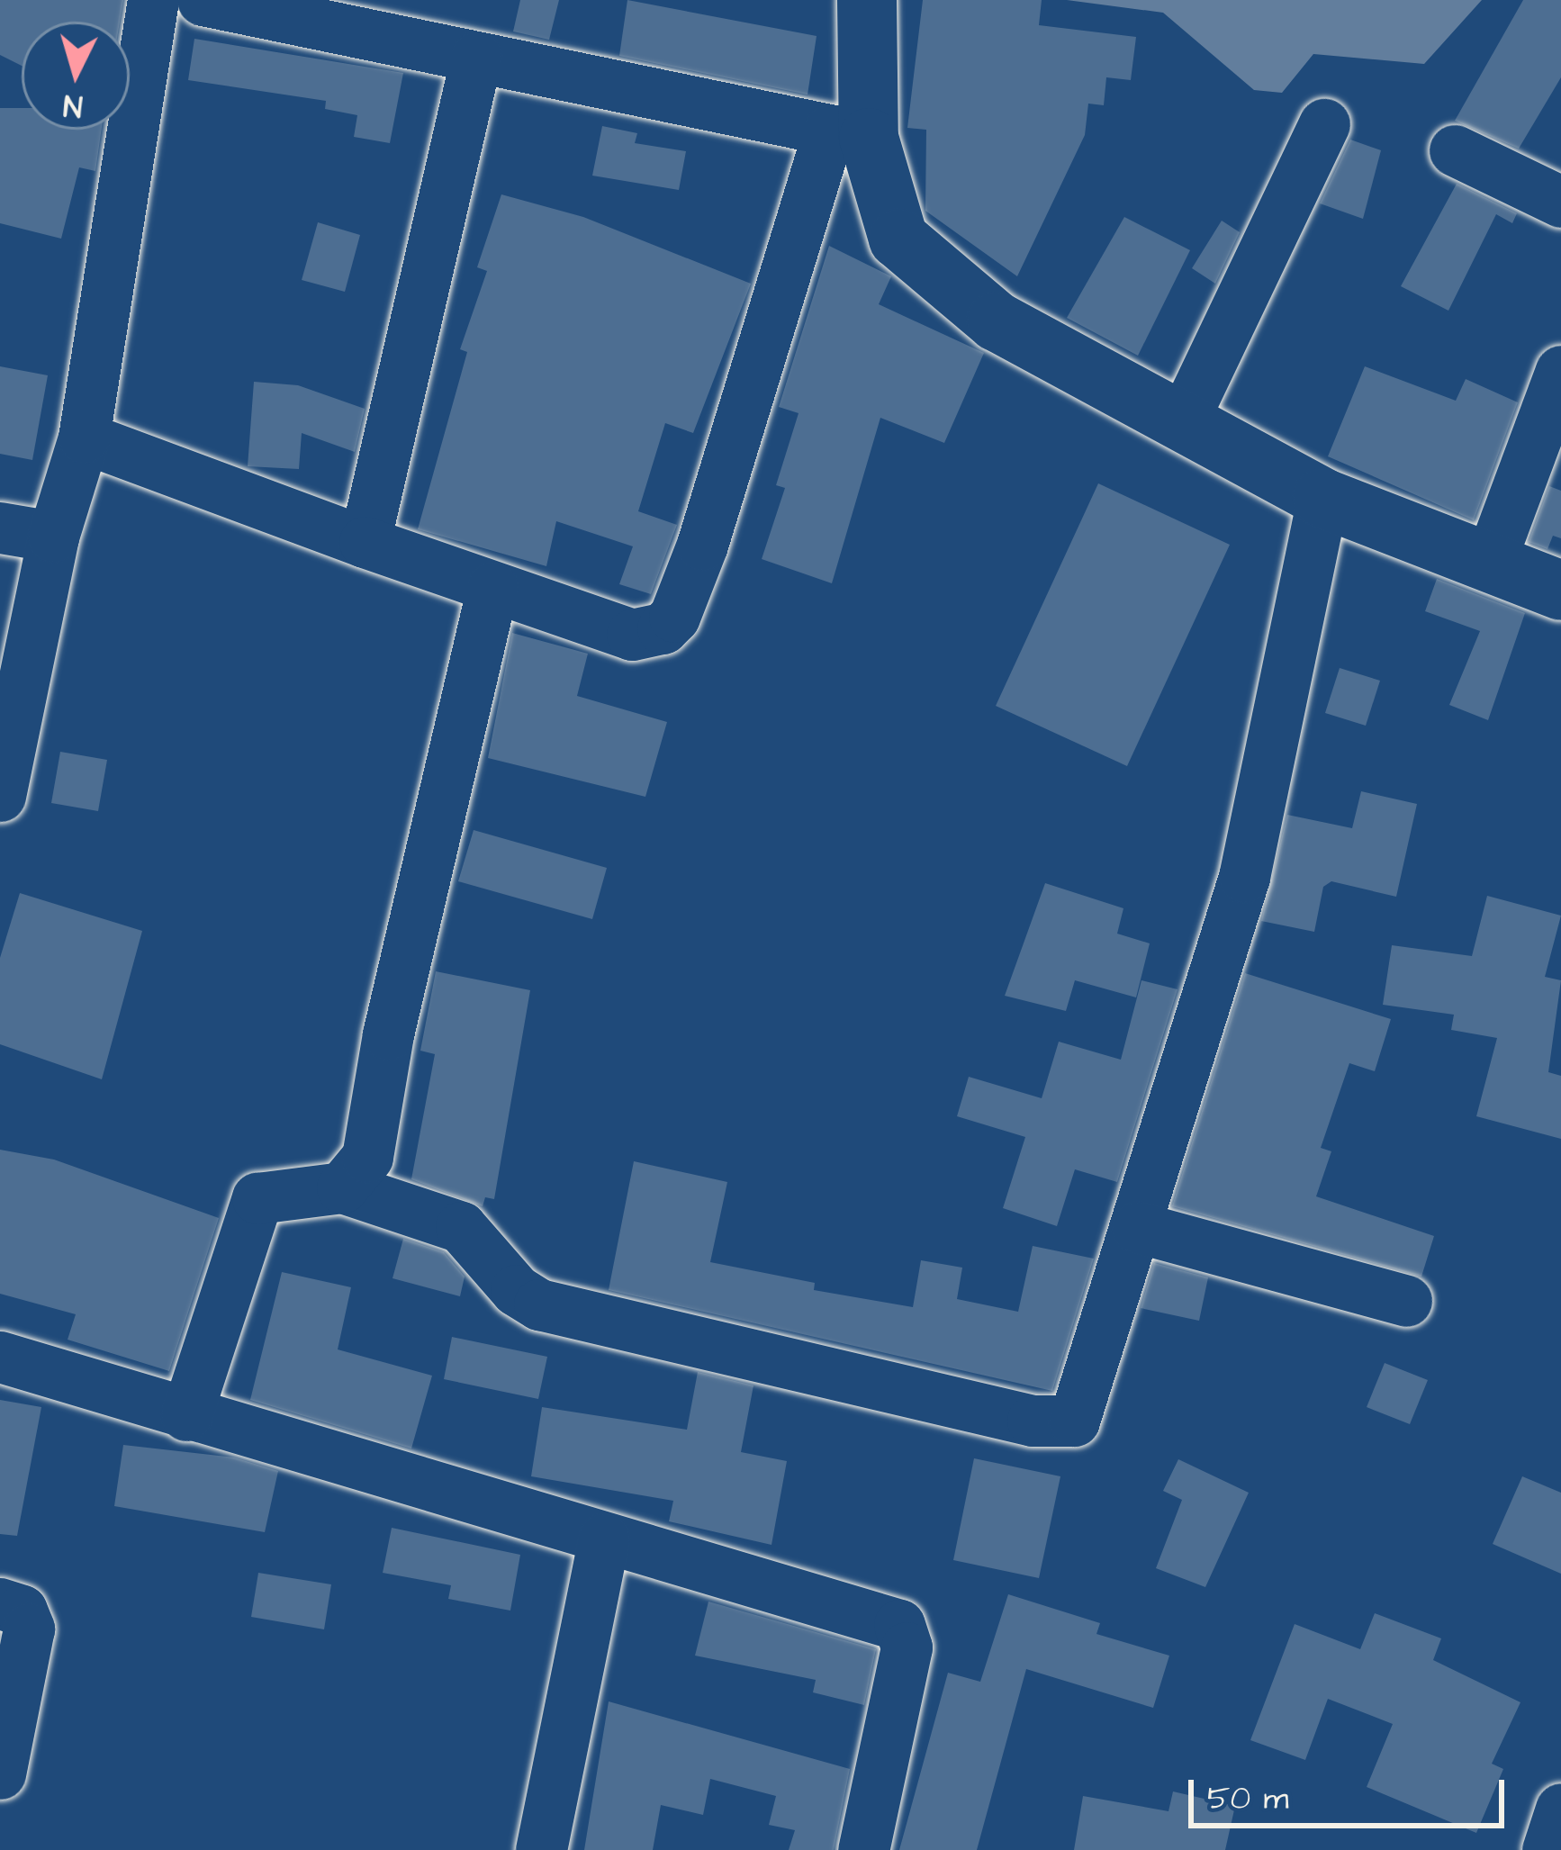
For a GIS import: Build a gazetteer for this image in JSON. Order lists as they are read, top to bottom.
{
  "scale_bar": "50 m",
  "north": "bottom"
}
